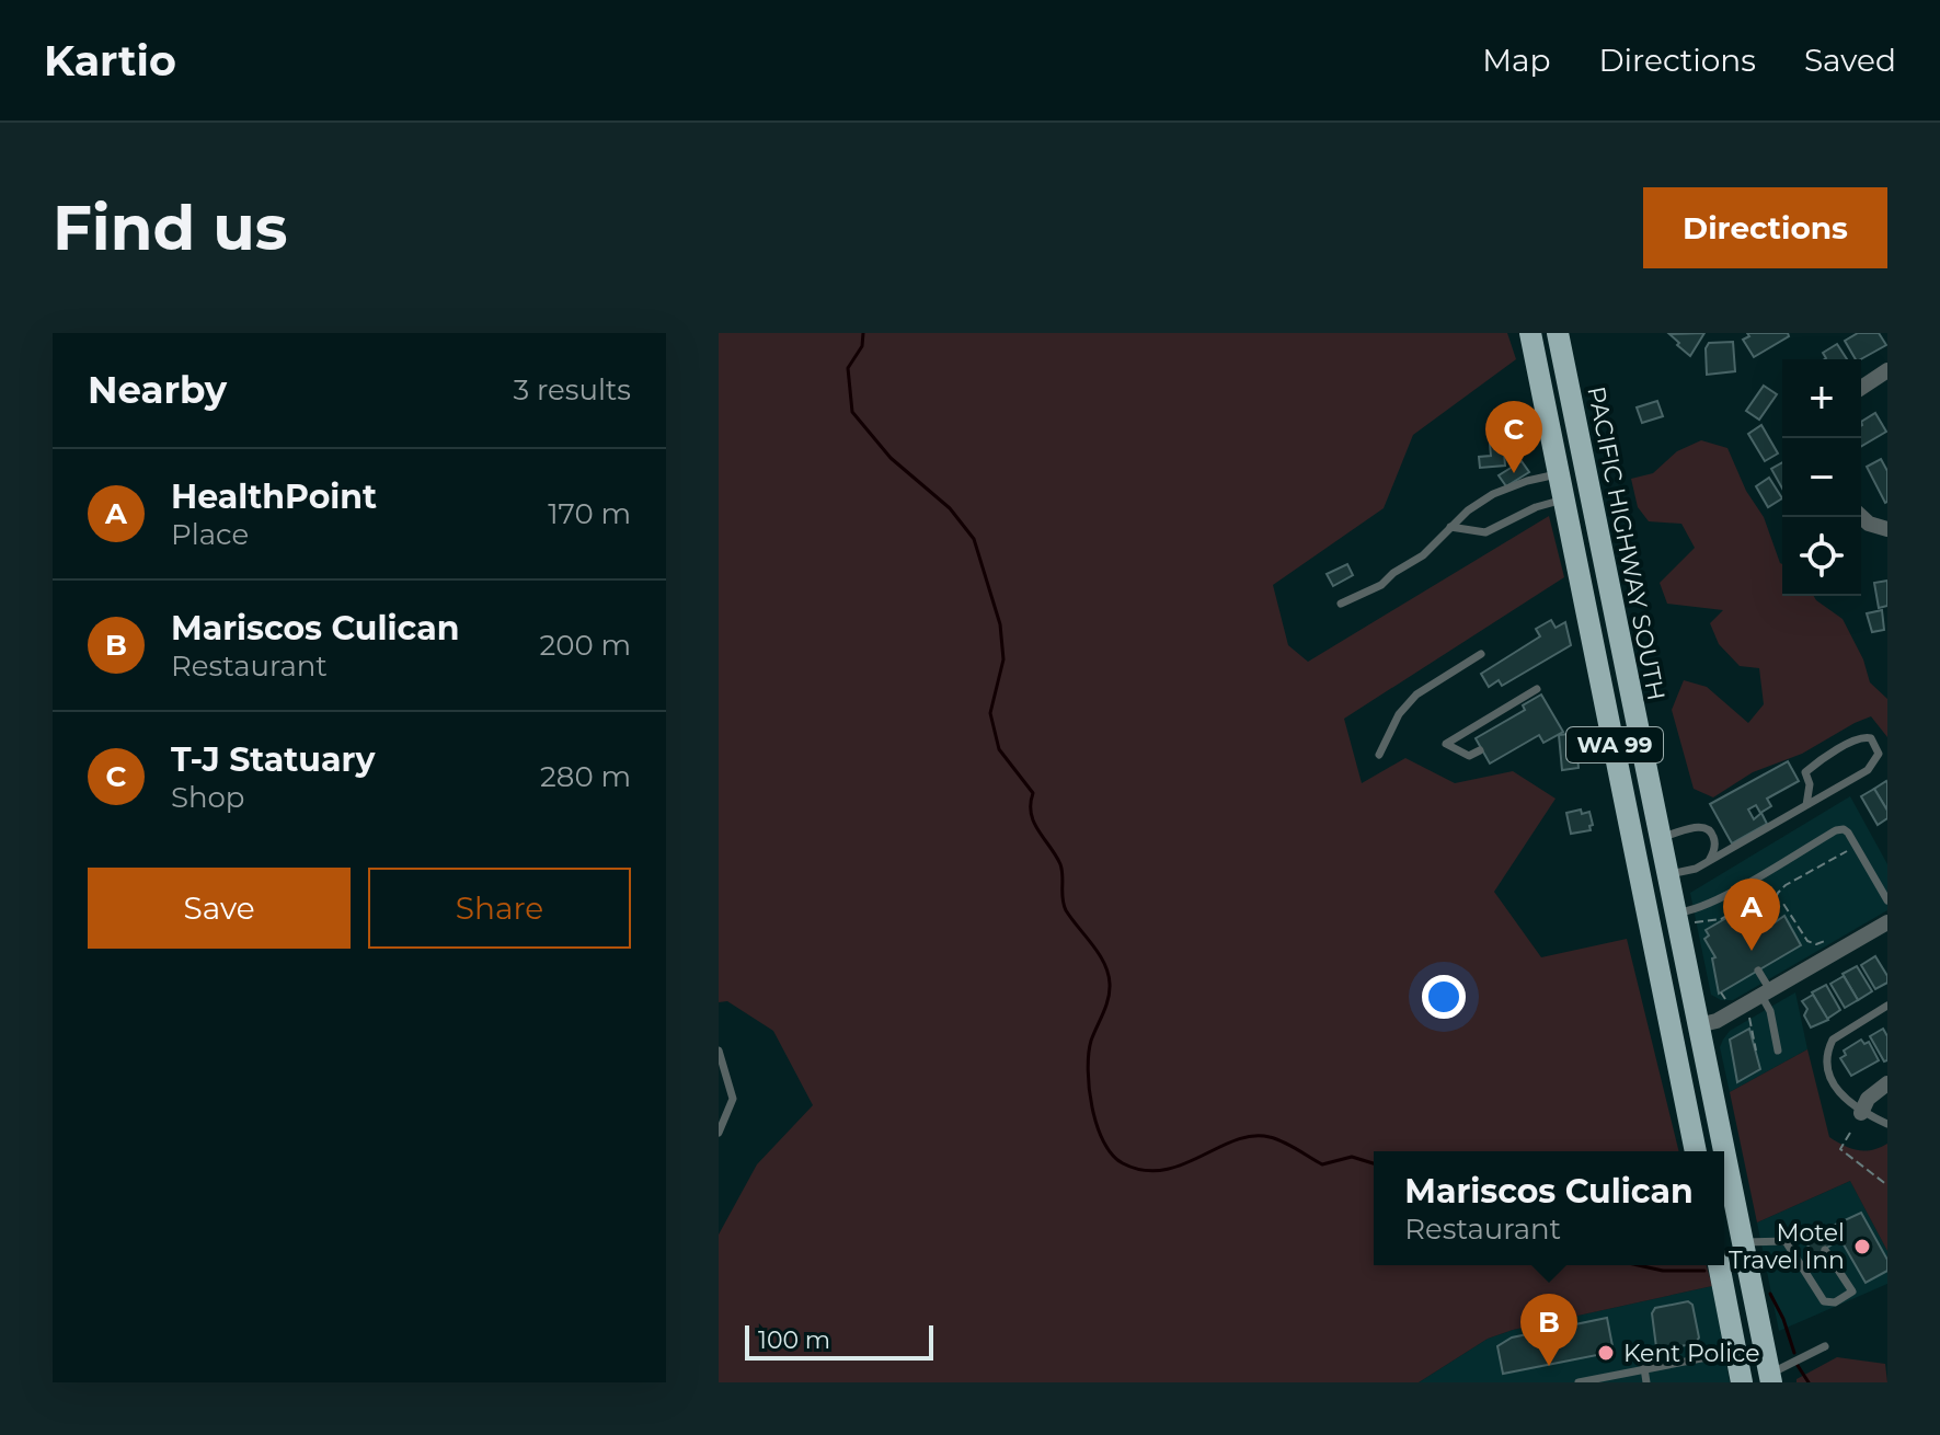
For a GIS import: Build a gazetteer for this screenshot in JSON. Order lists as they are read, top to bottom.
{
  "streets": {
    "main road": ["PACIFIC HIGHWAY SOUTH", "WA 99"]
  },
  "places": ["Motel Travel Inn", "Kent Police"],
  "scale_bar": "100 m",
  "page": {
    "header": "Kartio",
    "nav": ["Map", "Directions", "Saved"],
    "buttons": [
      "Directions",
      ["Save", "Share"]
    ],
    "title": "Find us",
    "heading": ["Nearby", "3 results"],
    "map_buttons": ["+", "−"],
    "pins": ["C", "A", "B"],
    "list": [
      {
        "mark": "A",
        "name": "HealthPoint",
        "note": "Place",
        "value": "170 m"
      },
      {
        "mark": "B",
        "name": "Mariscos Culican",
        "note": "Restaurant",
        "value": "200 m"
      },
      {
        "mark": "C",
        "name": "T-J Statuary",
        "note": "Shop",
        "value": "280 m"
      }
    ],
    "popup": ["Mariscos Culican", "Restaurant"],
    "scale": "100 m"
  }
}
